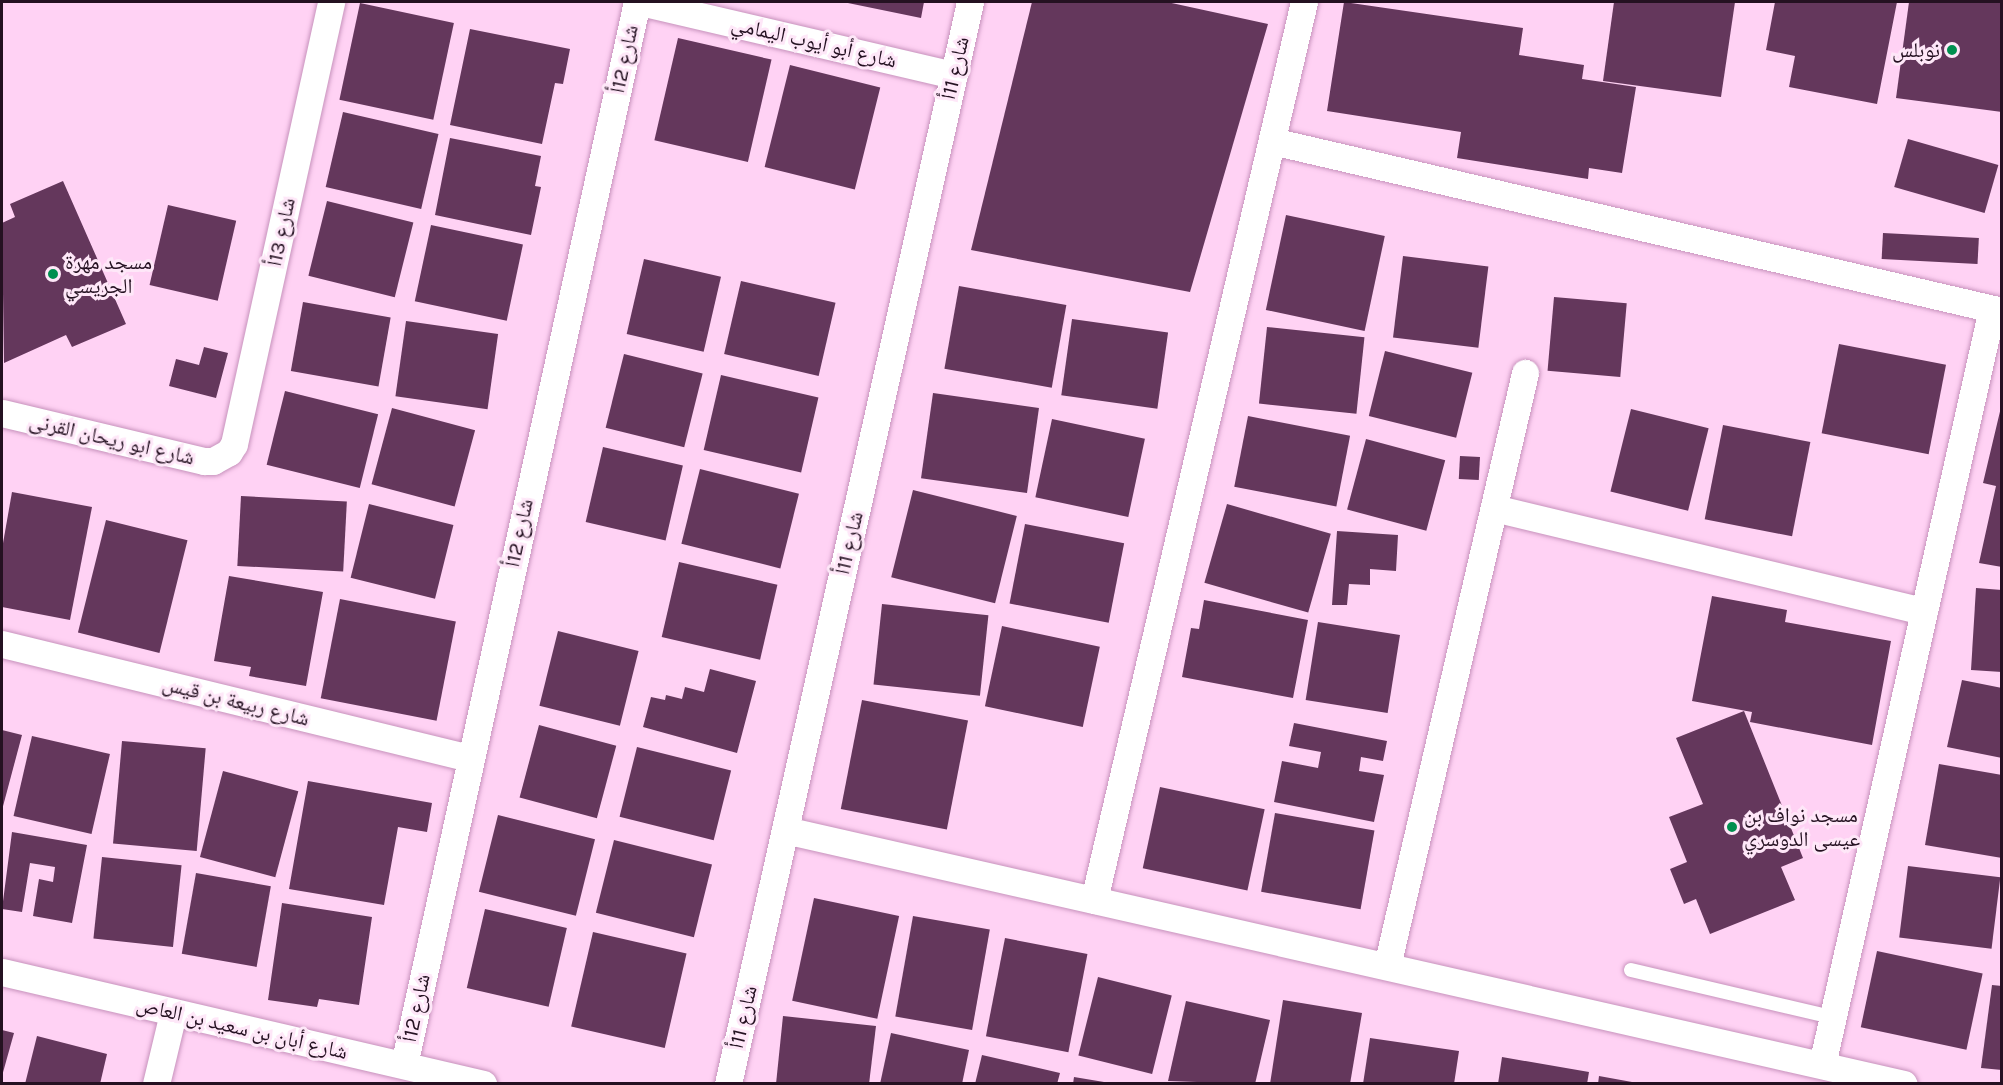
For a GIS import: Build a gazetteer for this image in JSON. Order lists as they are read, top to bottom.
{
  "streets": {
    "street": [
      "شارع أبو أيوب اليمامي",
      "شارع 12أ",
      "شارع 11أ",
      "شارع 13أ",
      "شارع ابو ريحان القرنى",
      "شارع ربيعة بن قيس",
      "شارع أبان بن سعيد بن العاص"
    ]
  },
  "crossings": [
    ["شارع أبو أيوب اليمامي", "شارع 12أ"],
    ["شارع أبو أيوب اليمامي", "شارع 11أ"],
    ["شارع 12أ", "شارع ربيعة بن قيس"],
    ["شارع 12أ", "شارع أبان بن سعيد بن العاص"],
    ["شارع 13أ", "شارع ابو ريحان القرنى"]
  ],
  "places": ["نوبلس", "مسجد مهرة الجريسي", "مسجد نواف بن عيسى الدوسري"]
}
